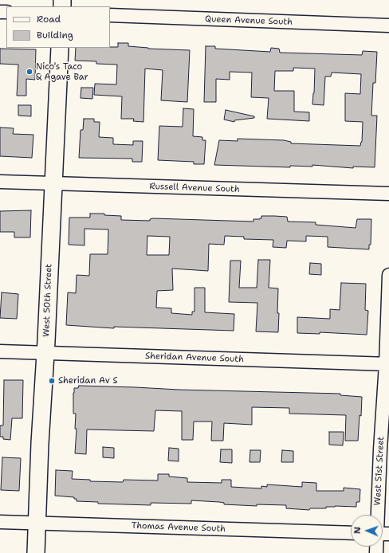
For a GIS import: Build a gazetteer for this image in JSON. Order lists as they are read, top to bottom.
{
  "streets": {
    "main road": ["West 50th Street"],
    "street": [
      "Queen Avenue South",
      "Russell Avenue South",
      "Sheridan Avenue South",
      "West 51st Street",
      "Thomas Avenue South"
    ]
  },
  "crossings": [
    ["Russell Avenue South", "West 50th Street"],
    ["West 50th Street", "Sheridan Avenue South"],
    ["West 50th Street", "Thomas Avenue South"],
    ["Sheridan Avenue South", "West 51st Street"]
  ],
  "places": ["Nico's Taco & Agave Bar", "Sheridan Av S"],
  "legend": ["Road", "Building"],
  "north": "left"
}
